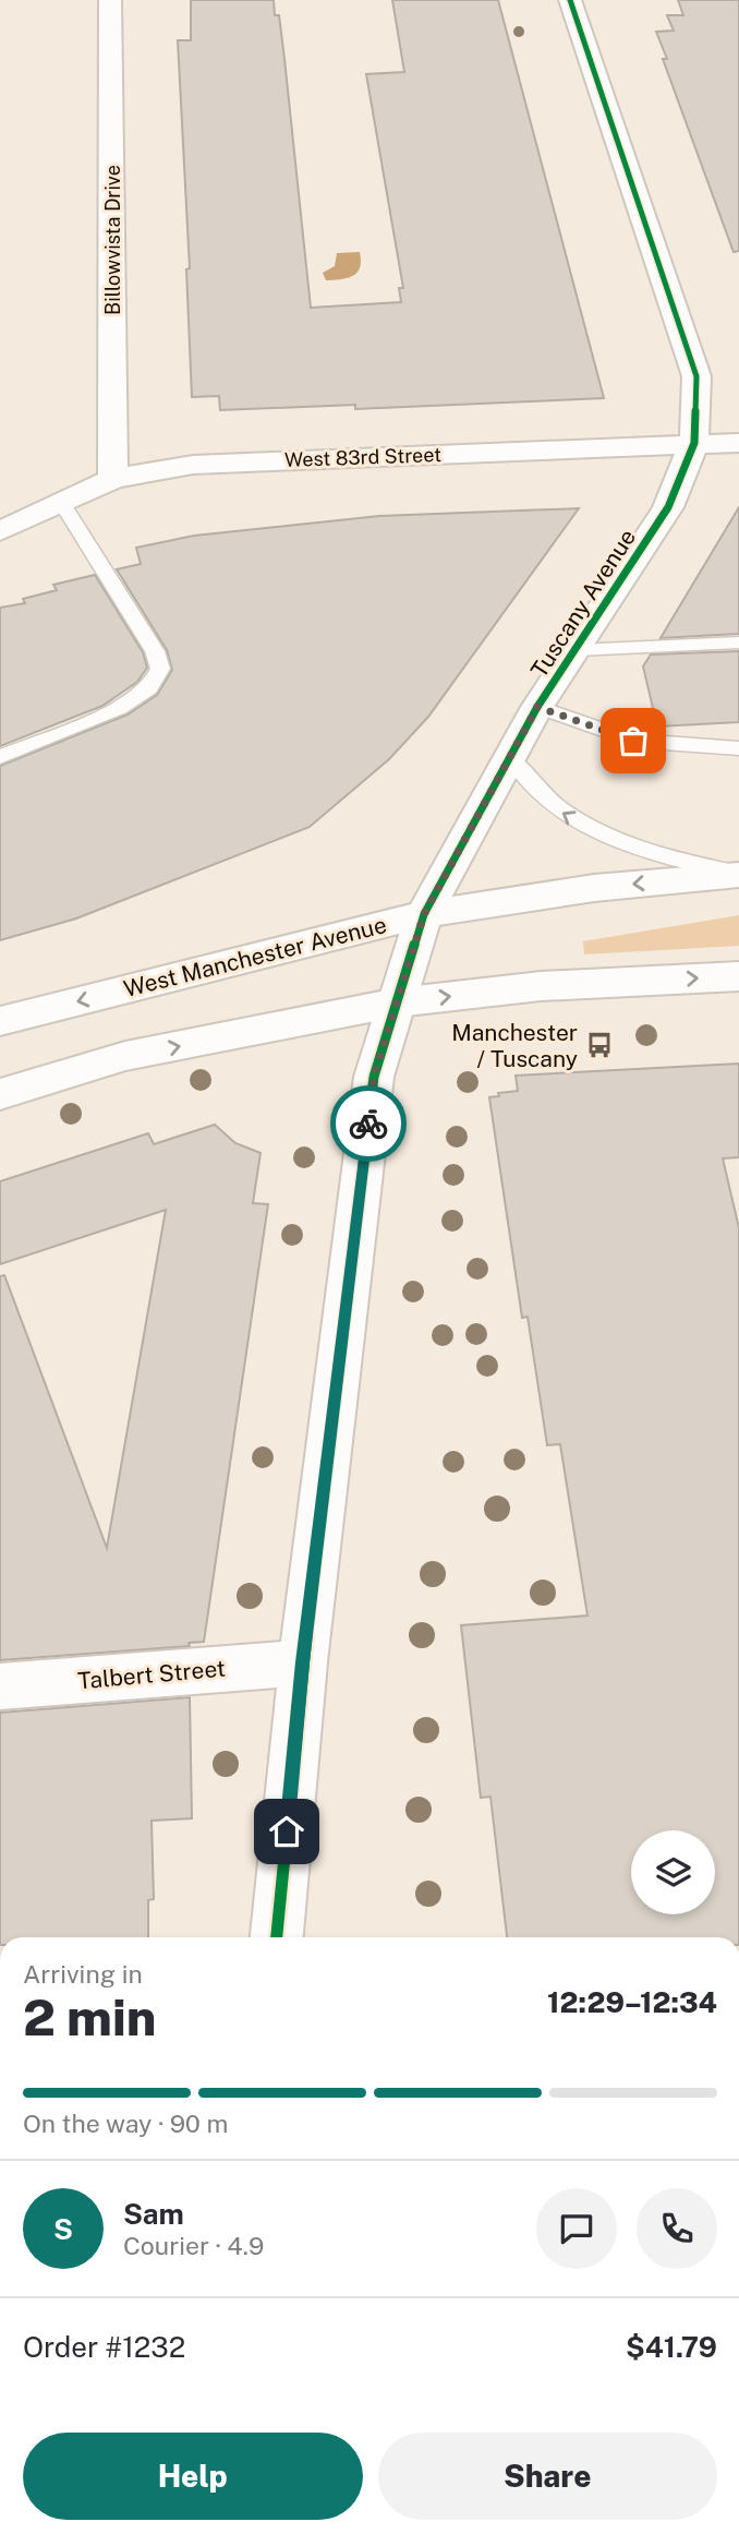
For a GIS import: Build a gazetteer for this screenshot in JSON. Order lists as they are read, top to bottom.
{
  "streets": {
    "street": [
      "Billowvista Drive",
      "West 83rd Street",
      "Tuscany Avenue",
      "West Manchester Avenue",
      "Talbert Street"
    ]
  },
  "crossings": [
    ["Billowvista Drive", "West 83rd Street"],
    ["West 83rd Street", "Tuscany Avenue"],
    ["Tuscany Avenue", "West Manchester Avenue"],
    ["Tuscany Avenue", "Talbert Street"]
  ],
  "places": {
    "bus stop": ["Manchester / Tuscany"]
  },
  "page": {
    "heading": ["2 min", "Arriving in", "12:29–12:34"],
    "panel": [
      "Sam",
      "Courier · 4.9",
      "Order #1232",
      "$41.79"
    ],
    "bar": "On the way · 90 m",
    "round": "S",
    "buttons": ["Help", "Share"]
  }
}
